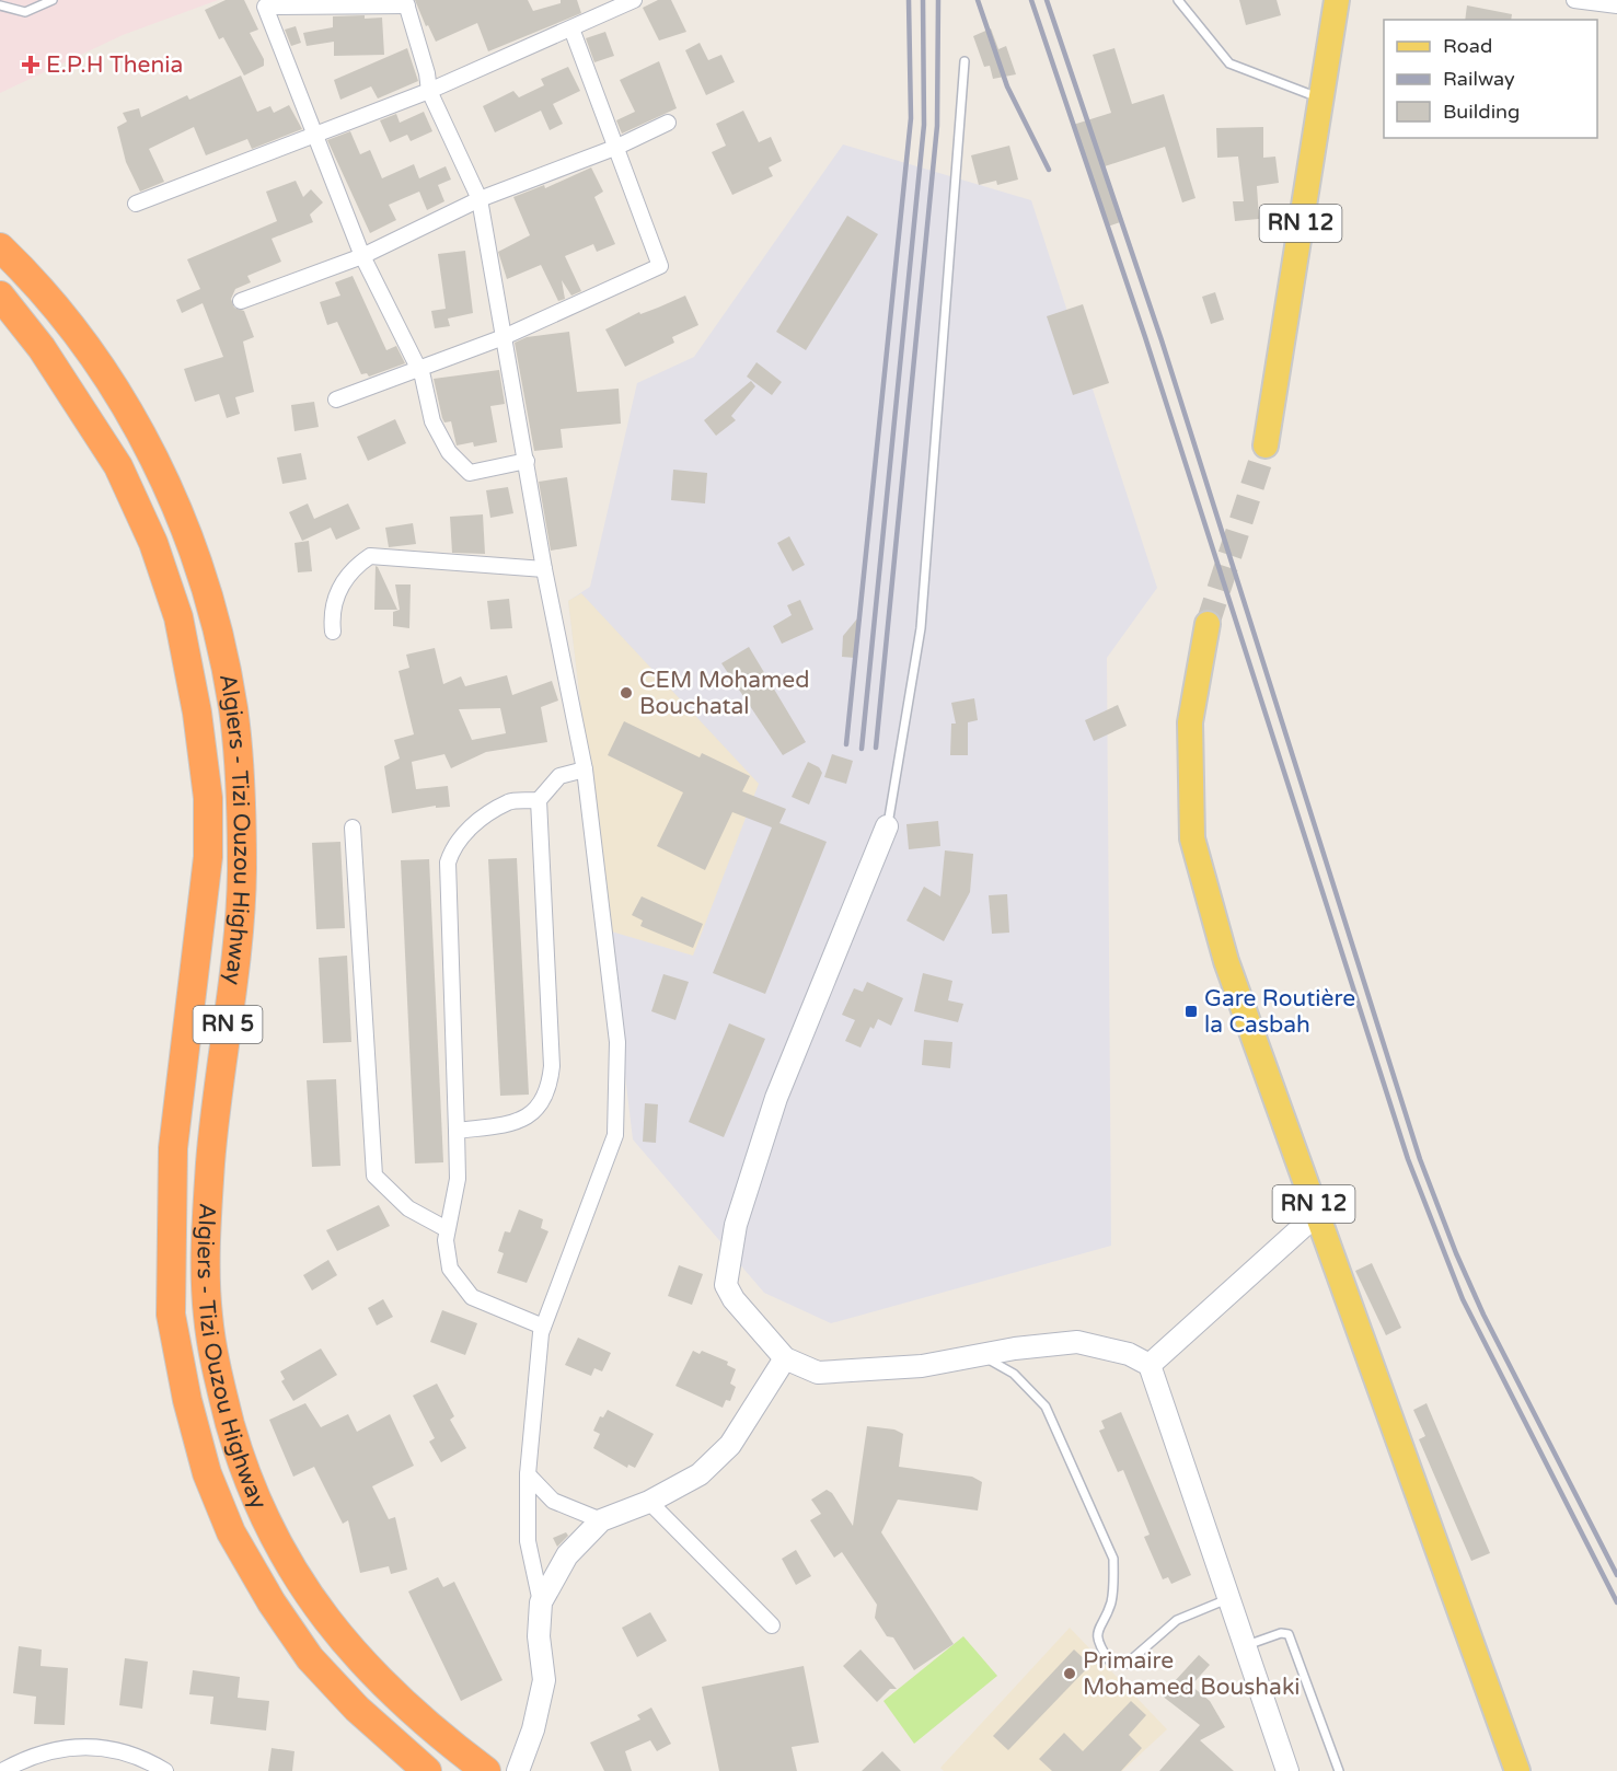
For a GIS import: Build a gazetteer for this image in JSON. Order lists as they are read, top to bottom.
{
  "streets": {
    "highway": ["Algiers - Tizi Ouzou Highway", "RN 5"],
    "main road": ["RN 12"]
  },
  "places": {
    "health": ["E.P.H Thenia"],
    "other": ["CEM Mohamed Bouchatal", "Primaire Mohamed Boushaki"],
    "transit": ["Gare Routière la Casbah"]
  },
  "legend": ["Road", "Railway", "Building"]
}
